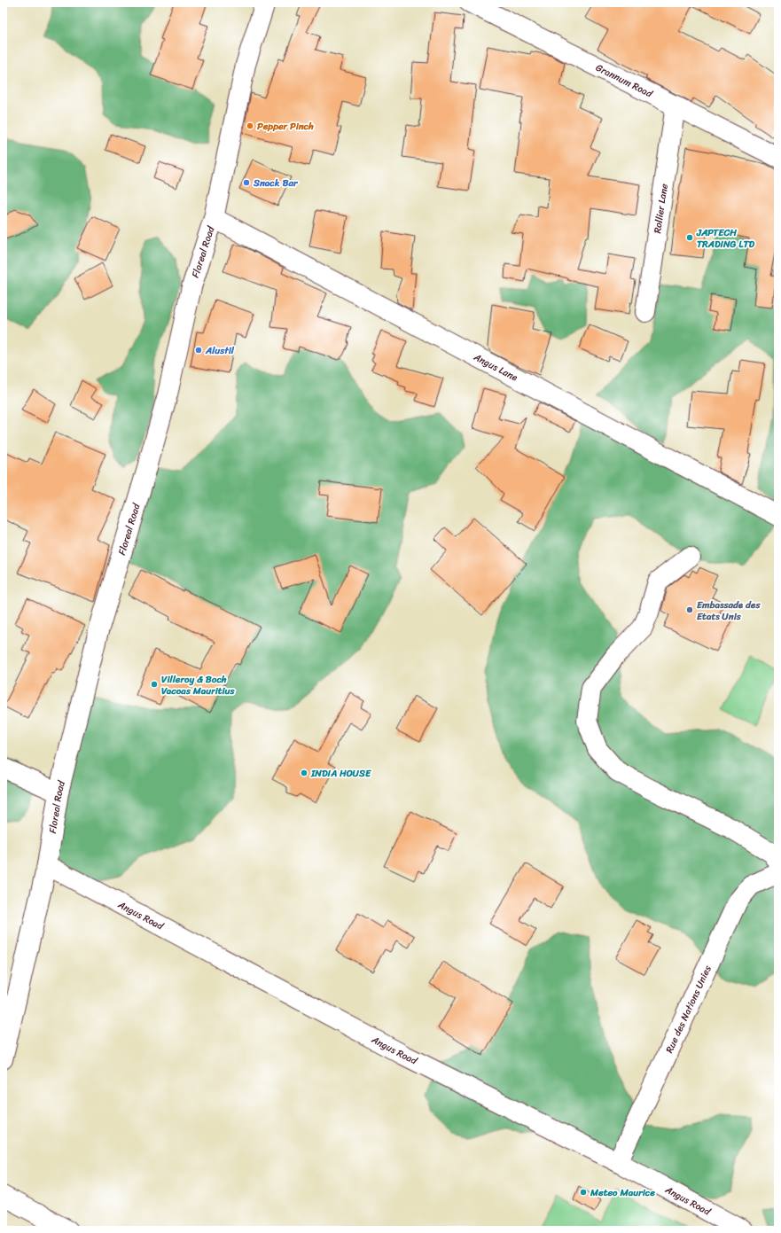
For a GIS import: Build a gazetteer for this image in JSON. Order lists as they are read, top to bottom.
{
  "streets": {
    "street": [
      "Grannum Road",
      "Rollier Lane",
      "Floreal Road",
      "Angus Lane",
      "Angus Road",
      "Rue des Nations Unies"
    ]
  },
  "crossings": [
    ["Grannum Road", "Rollier Lane"],
    ["Floreal Road", "Angus Lane"],
    ["Floreal Road", "Angus Road"],
    ["Angus Road", "Rue des Nations Unies"]
  ],
  "places": [
    "Pepper Pinch",
    "Snack Bar",
    "JAPTECH TRADING LTD",
    "Alustil",
    "Embassade des Etats Unis",
    "Villeroy & Boch Vacoas Mauritius",
    "INDIA HOUSE",
    "Meteo Maurice"
  ]
}
